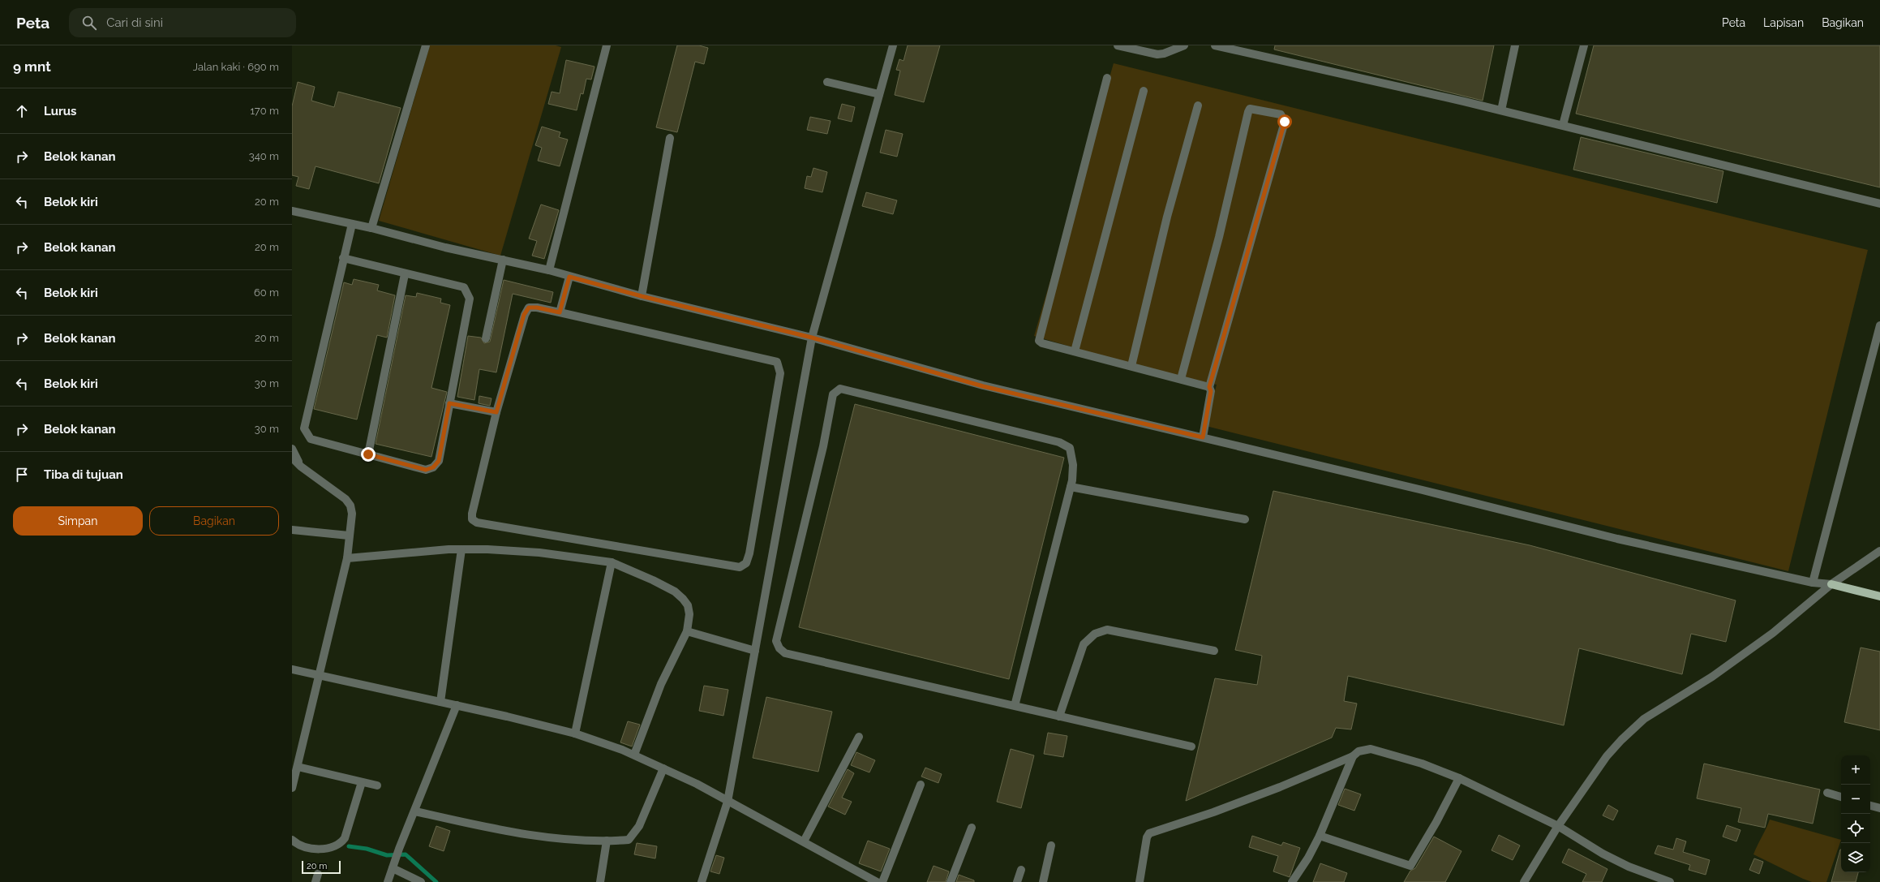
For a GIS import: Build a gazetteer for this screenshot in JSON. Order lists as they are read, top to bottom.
{
  "scale_bar": "20 m",
  "page": {
    "header": "Peta",
    "search": "Cari di sini",
    "nav": ["Peta", "Lapisan", "Bagikan"],
    "heading": ["9 mnt", "Jalan kaki · 690 m"],
    "list": [
      ["Lurus", "170 m"],
      ["Belok kanan", "340 m"],
      ["Belok kiri", "20 m"],
      ["Belok kanan", "20 m"],
      ["Belok kiri", "60 m"],
      ["Belok kanan", "20 m"],
      ["Belok kiri", "30 m"],
      ["Belok kanan", "30 m"],
      "Tiba di tujuan"
    ],
    "buttons": ["Simpan", "Bagikan"],
    "map_buttons": ["+", "−"],
    "scale": "20 m"
  }
}
